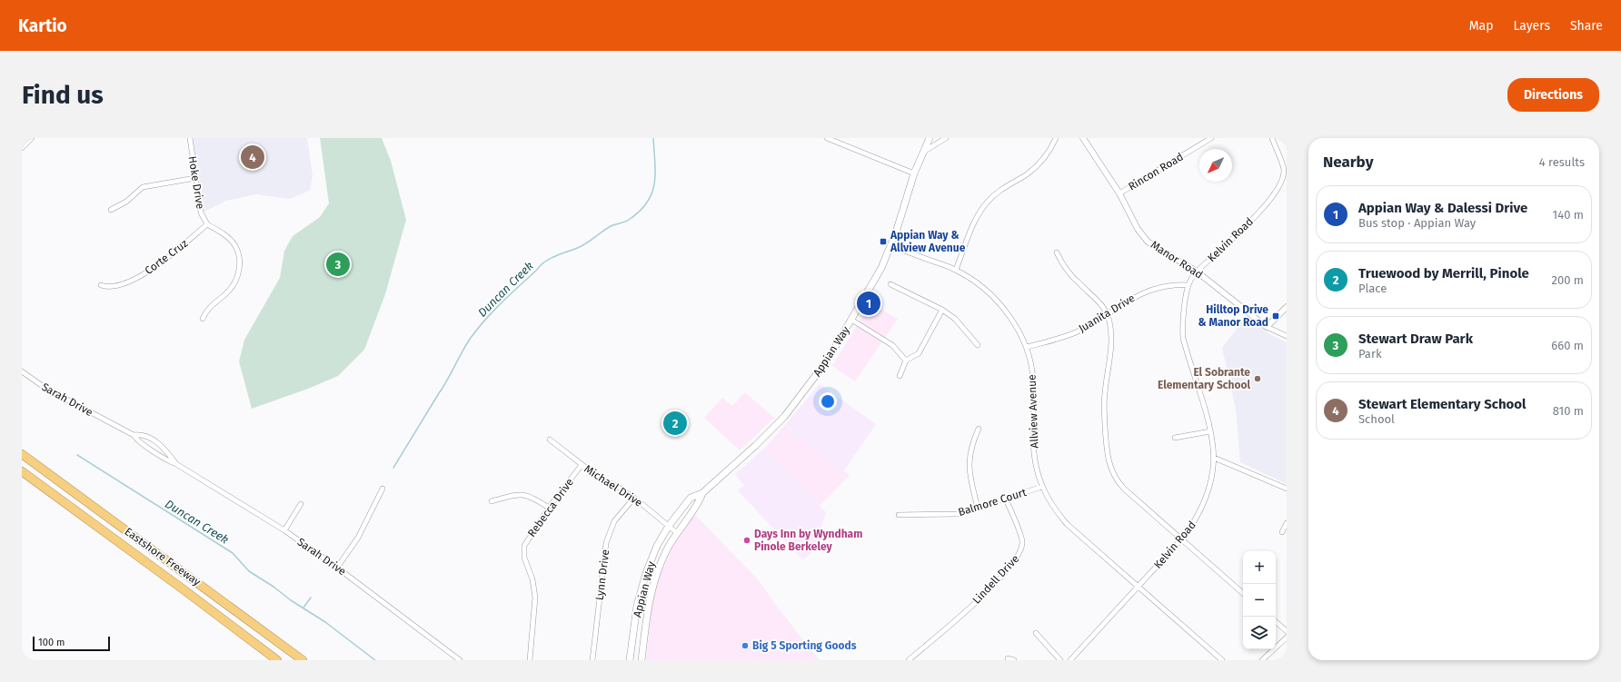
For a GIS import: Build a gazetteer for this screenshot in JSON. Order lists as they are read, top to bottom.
{
  "streets": {
    "highway": ["Eastshore Freeway"],
    "main road": ["Appian Way"],
    "street": [
      "Rincon Road",
      "Hoke Drive",
      "Kelvin Road",
      "Corte Cruz",
      "Manor Road",
      "Juanita Drive",
      "Sarah Drive",
      "Allview Avenue",
      "Michael Drive",
      "Balmore Court",
      "Rebecca Drive",
      "Lynn Drive",
      "Lindell Drive"
    ]
  },
  "crossings": [
    ["Rincon Road", "Manor Road"],
    ["Hoke Drive", "Corte Cruz"],
    ["Kelvin Road", "Manor Road"],
    ["Kelvin Road", "Juanita Drive"],
    ["Kelvin Road", "Allview Avenue"],
    ["Juanita Drive", "Allview Avenue"],
    ["Appian Way", "Allview Avenue"],
    ["Appian Way", "Michael Drive"],
    ["Allview Avenue", "Balmore Court"],
    ["Michael Drive", "Rebecca Drive"],
    ["Michael Drive", "Lynn Drive"],
    ["Balmore Court", "Lindell Drive"]
  ],
  "water": ["Duncan Creek"],
  "places": {
    "transit": ["Appian Way & Allview Avenue", "Hilltop Drive & Manor Road"],
    "other": ["El Sobrante Elementary School", "Days Inn by Wyndham Pinole Berkeley", "Big 5 Sporting Goods"]
  },
  "scale_bar": "100 m",
  "north": "bottom left",
  "page": {
    "header": "Kartio",
    "nav": ["Map", "Layers", "Share"],
    "buttons": "Directions",
    "title": "Find us",
    "heading": ["Nearby", "4 results"],
    "pins": [
      "4",
      "3",
      "1",
      "2"
    ],
    "list": [
      {
        "mark": "1",
        "name": "Appian Way & Dalessi Drive",
        "note": "Bus stop · Appian Way",
        "value": "140 m"
      },
      {
        "mark": "2",
        "name": "Truewood by Merrill, Pinole",
        "note": "Place",
        "value": "200 m"
      },
      {
        "mark": "3",
        "name": "Stewart Draw Park",
        "note": "Park",
        "value": "660 m"
      },
      {
        "mark": "4",
        "name": "Stewart Elementary School",
        "note": "School",
        "value": "810 m"
      }
    ],
    "map_buttons": ["+", "−"],
    "scale": "100 m"
  }
}
